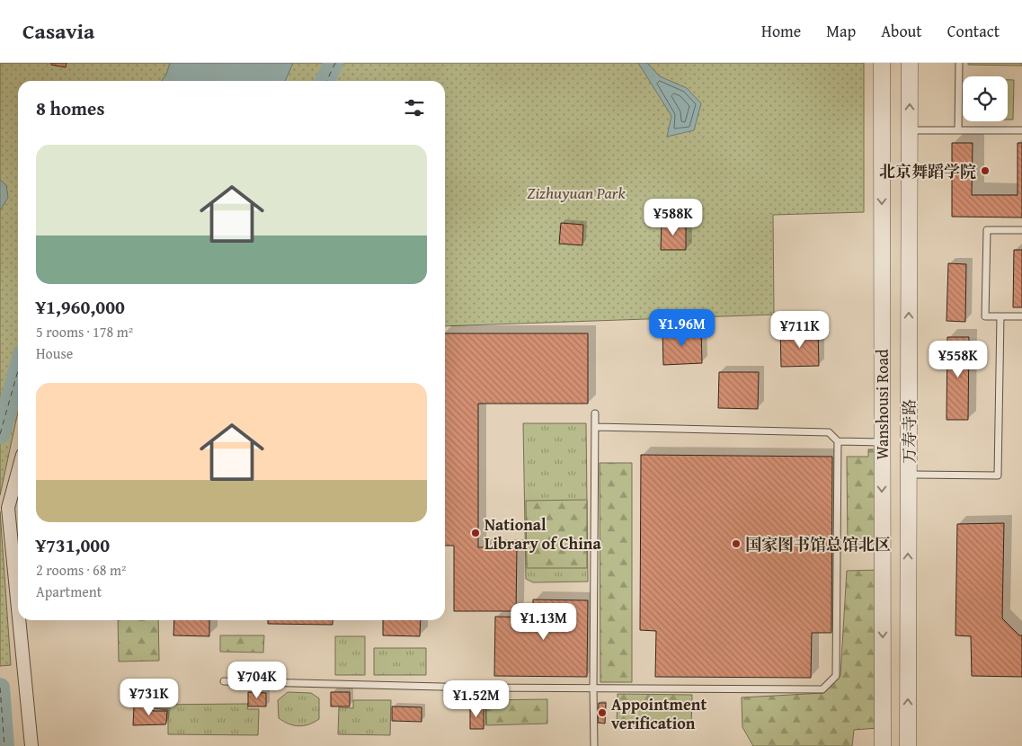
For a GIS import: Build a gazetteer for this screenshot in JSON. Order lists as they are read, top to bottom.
{
  "streets": {
    "street": ["Wanshousi Road", "万寿寺路"]
  },
  "one_way": ["Wanshousi Road", "万寿寺路"],
  "parks": ["Zizhuyuan Park"],
  "places": [
    "北京舞蹈学院",
    "National Library of China",
    "国家图书馆总馆北区",
    "Appointment verification"
  ],
  "page": {
    "header": "Casavia",
    "nav": [
      "Home",
      "Map",
      "About",
      "Contact"
    ],
    "heading": "8 homes",
    "list": [
      {
        "name": "¥1,960,000",
        "note": "5 rooms · 178 m² · House"
      },
      {
        "name": "¥731,000",
        "note": "2 rooms · 68 m² · Apartment"
      }
    ],
    "price": [
      "¥588K",
      "¥1.96M",
      "¥711K",
      "¥558K",
      "¥1.13M",
      "¥704K",
      "¥731K",
      "¥1.52M"
    ]
  }
}
